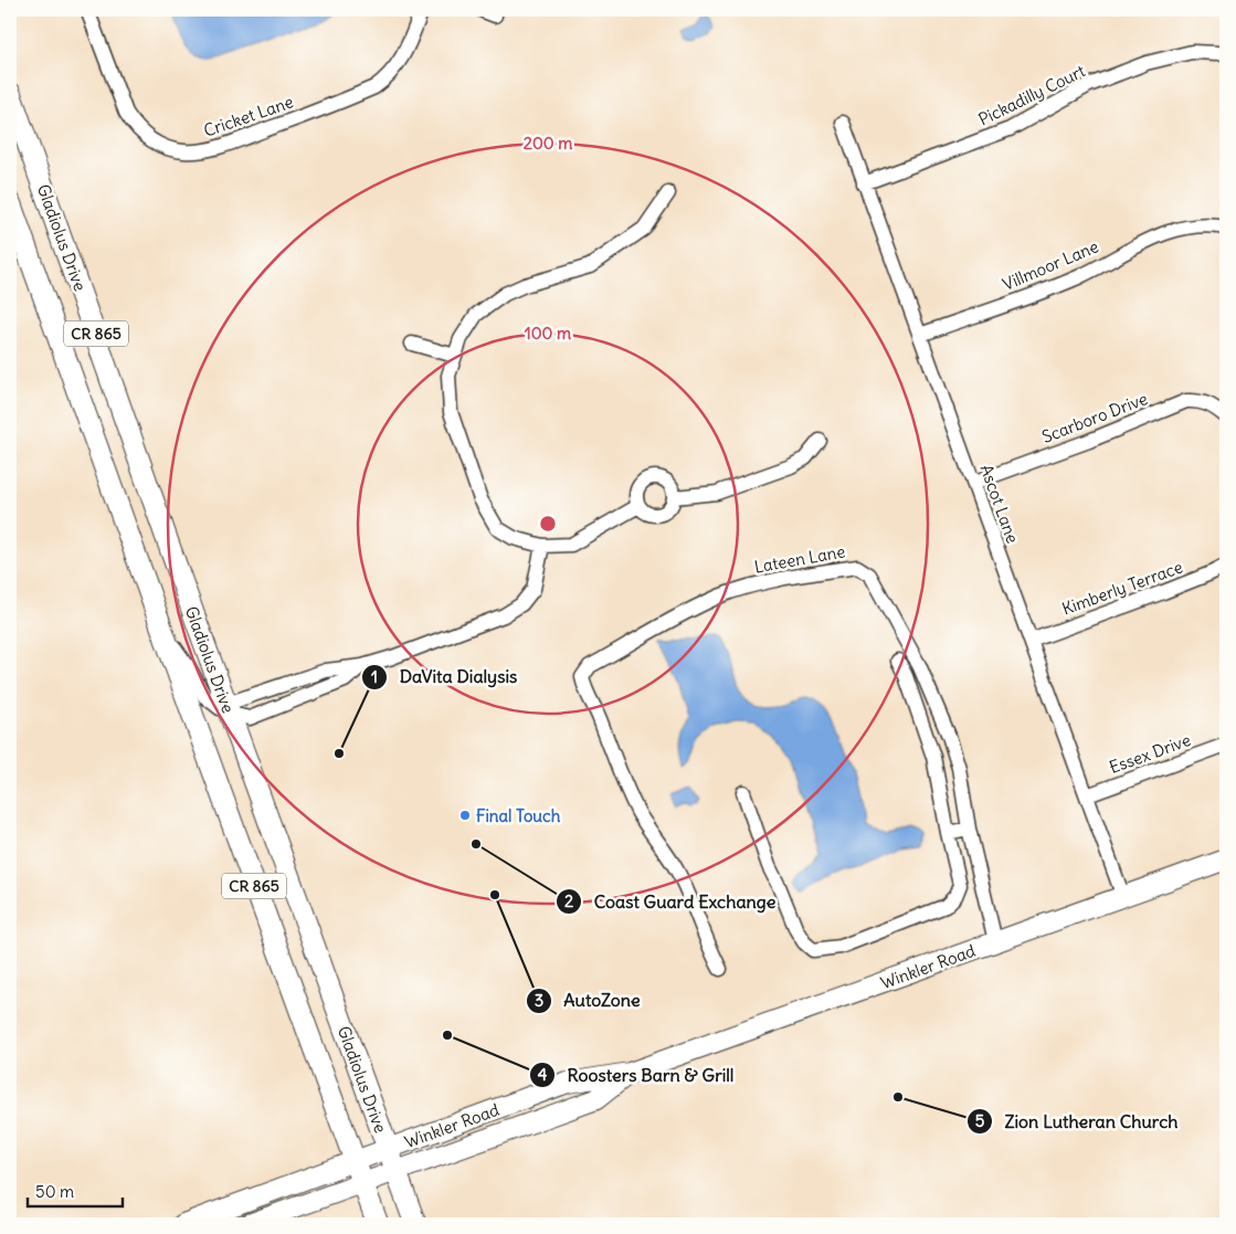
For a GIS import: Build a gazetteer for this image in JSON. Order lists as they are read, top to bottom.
{
  "streets": {
    "main road": ["Gladiolus Drive", "CR 865"],
    "street": [
      "Pickadilly Court",
      "Cricket Lane",
      "Villmoor Lane",
      "Scarboro Drive",
      "Ascot Lane",
      "Lateen Lane",
      "Kimberly Terrace",
      "Essex Drive",
      "Winkler Road"
    ]
  },
  "crossings": [
    ["Pickadilly Court", "Ascot Lane"],
    ["Gladiolus Drive", "Winkler Road"],
    ["Villmoor Lane", "Ascot Lane"],
    ["CR 865", "Winkler Road"],
    ["Scarboro Drive", "Ascot Lane"],
    ["Ascot Lane", "Kimberly Terrace"],
    ["Ascot Lane", "Essex Drive"],
    ["Ascot Lane", "Winkler Road"],
    ["Lateen Lane", "Winkler Road"]
  ],
  "places": [
    "DaVita Dialysis",
    "Final Touch",
    "Coast Guard Exchange",
    "AutoZone",
    "Roosters Barn & Grill",
    "Zion Lutheran Church"
  ],
  "scale_bar": "50 m",
  "rings": ["200 m", "100 m"]
}
